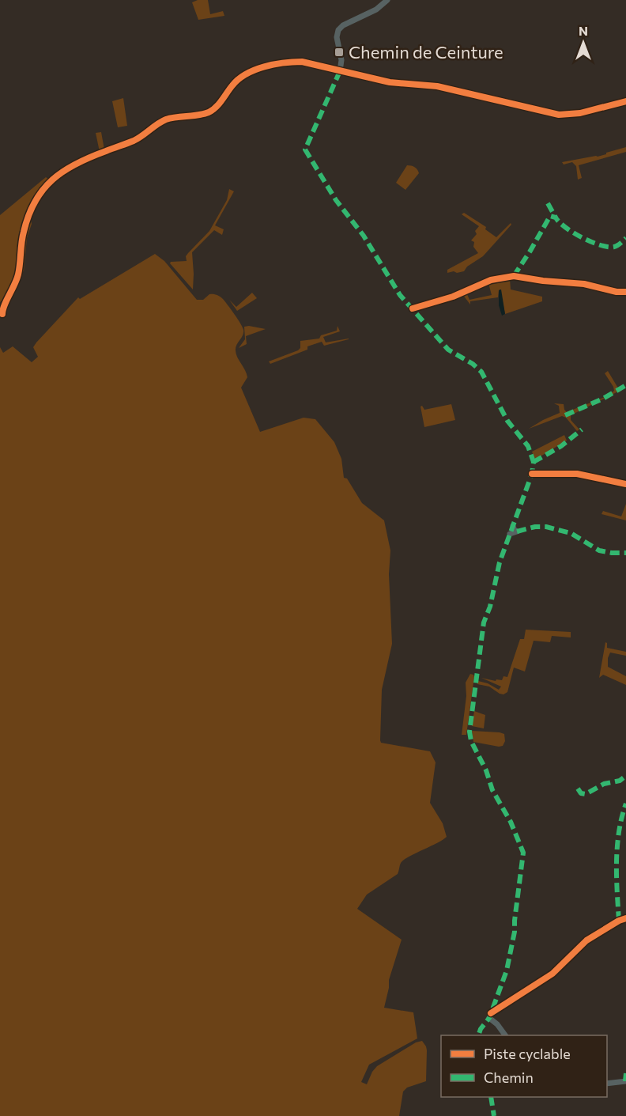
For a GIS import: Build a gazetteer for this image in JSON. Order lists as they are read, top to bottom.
{
  "places": {
    "transit": ["Chemin de Ceinture"]
  },
  "legend": ["Piste cyclable", "Chemin"],
  "north": "top"
}
